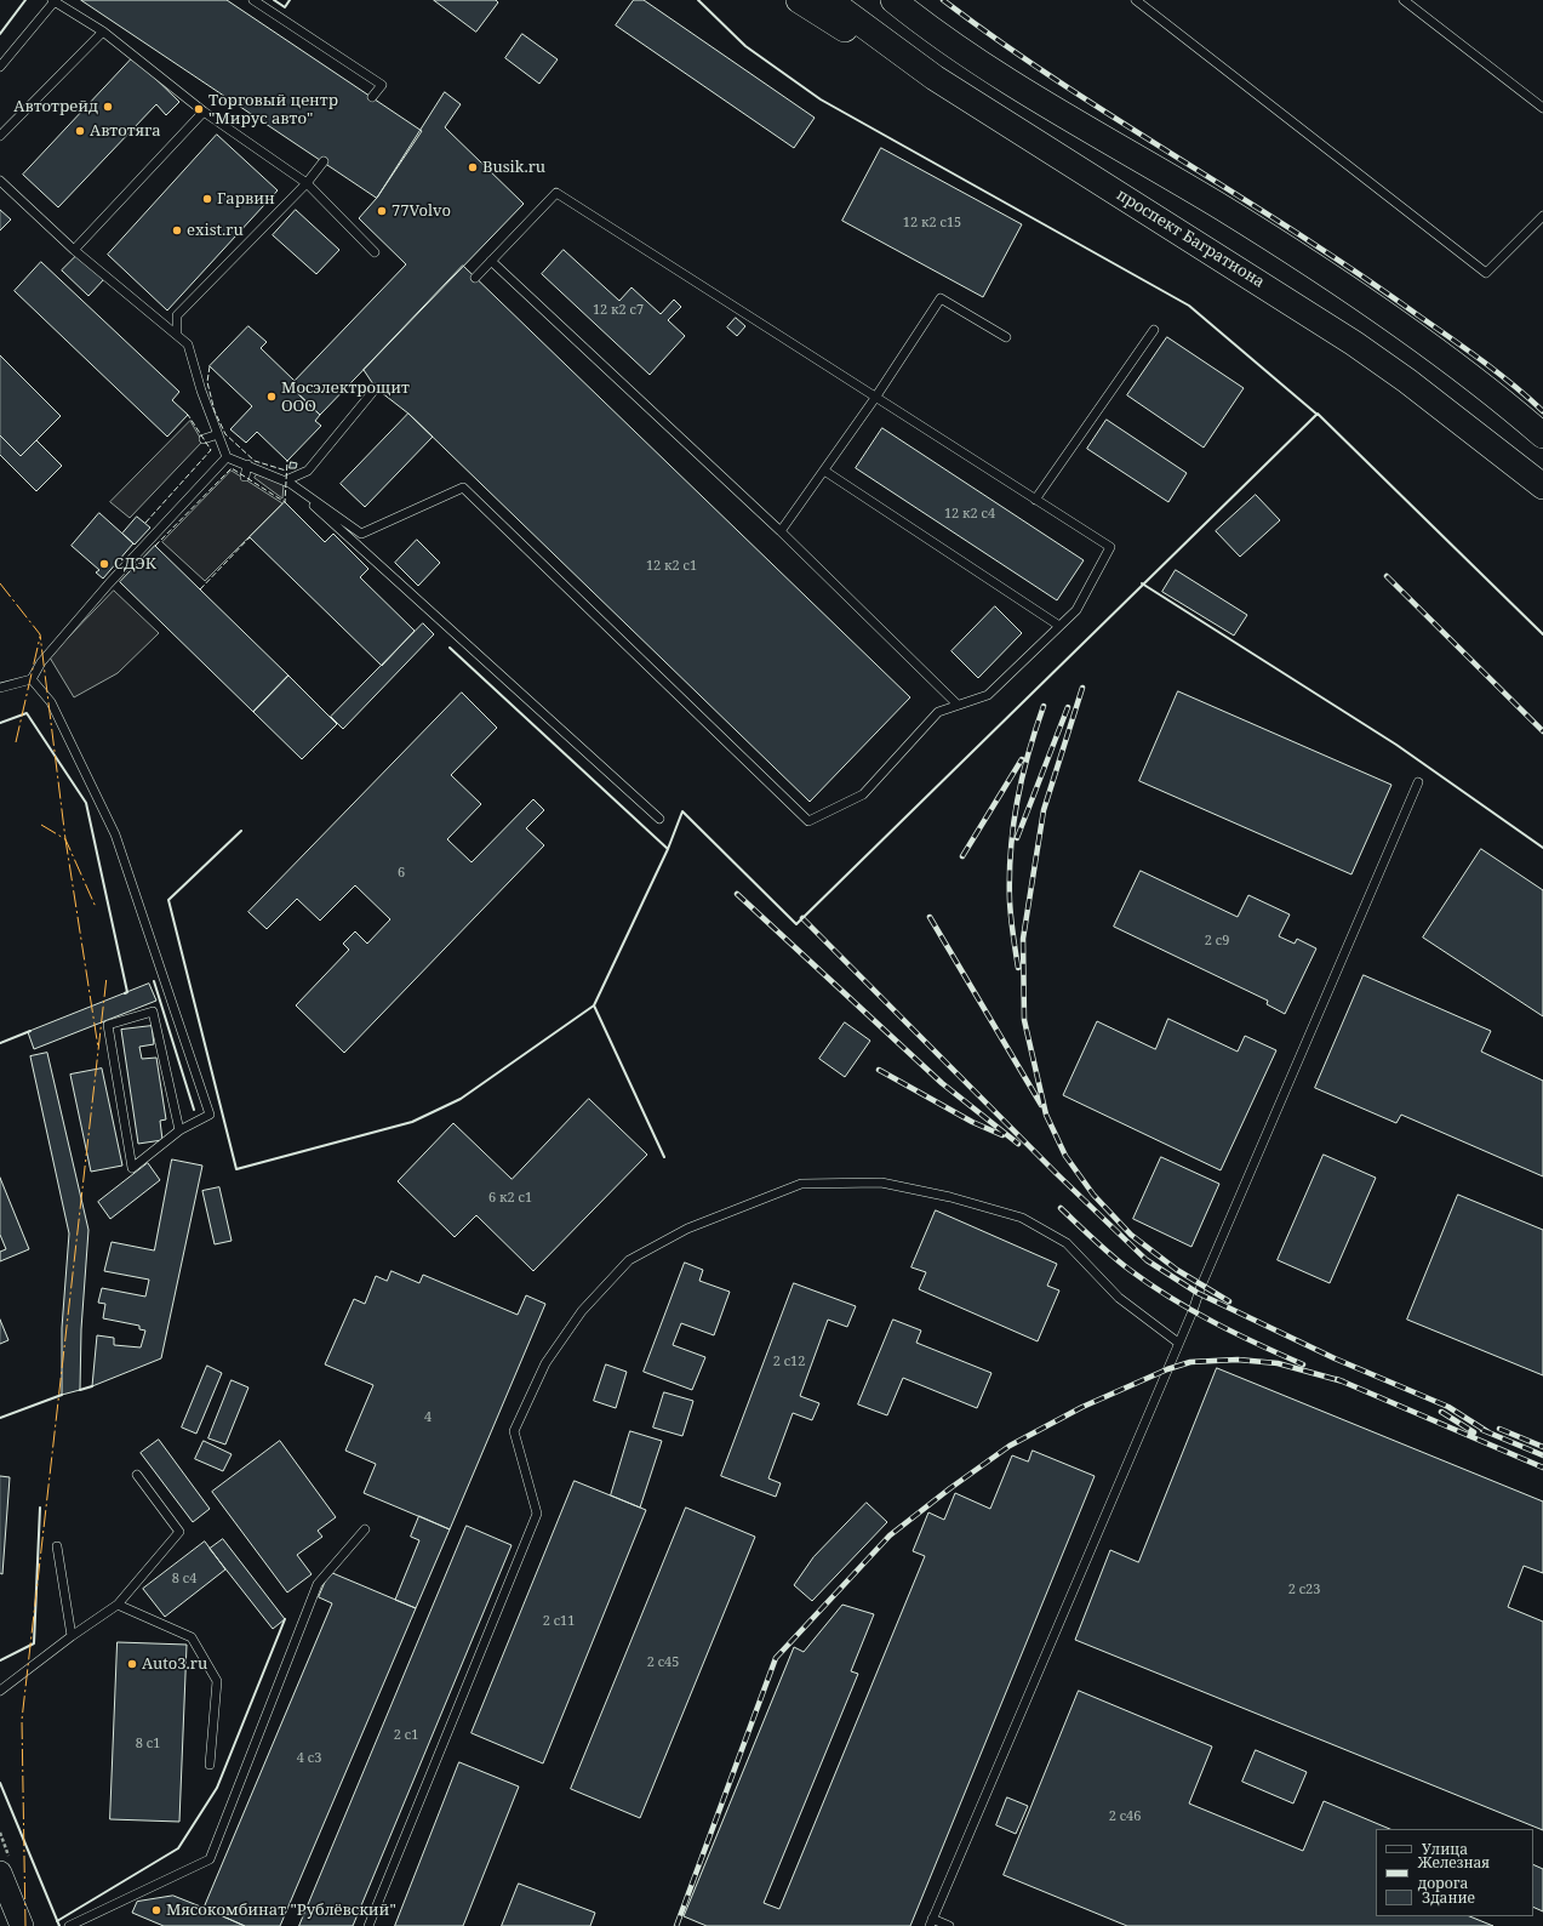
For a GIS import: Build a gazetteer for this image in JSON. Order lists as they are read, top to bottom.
{
  "streets": {
    "main road": ["проспект Багратиона"]
  },
  "places": [
    "Автотрейд",
    "Торговый центр \"Мирус авто\"",
    "Автотяга",
    "Busik.ru",
    "Гарвин",
    "77Volvo",
    "exist.ru",
    "Мосэлектрощит ООО",
    "СДЭК",
    "Auto3.ru",
    "Мясокомбинат \"Рублёвский\""
  ],
  "house_numbers": [
    "12 к2 с15",
    "12 к2 с7",
    "12 к2 с4",
    "12 к2 с1",
    "6",
    "2 с9",
    "6 к2 с1",
    "2 с12",
    "4",
    "8 с4",
    "2 с23",
    "2 с11",
    "2 с45",
    "2 с1",
    "8 с1",
    "4 с3",
    "2 с46"
  ],
  "legend": ["Улица", "Железная дорога", "Здание"]
}
